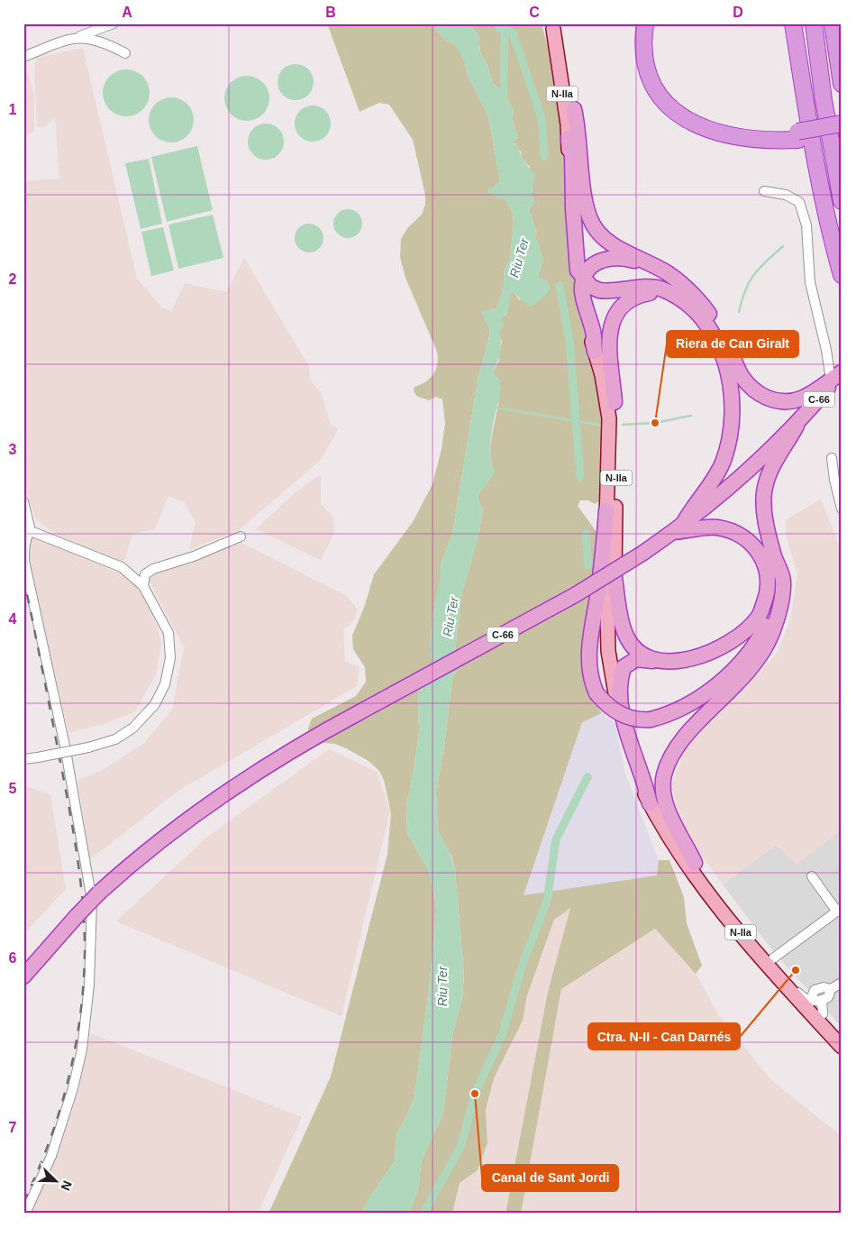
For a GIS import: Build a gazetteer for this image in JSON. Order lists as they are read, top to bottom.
{
  "streets": {
    "highway": ["C-66"],
    "main road": ["N-IIa"]
  },
  "water": ["Riu Ter"],
  "places": ["Riera de Can Giralt", "Ctra. N-II - Can Darnés", "Canal de Sant Jordi"],
  "north": "bottom right",
  "grid": {
    "columns": [
      "A",
      "B",
      "C",
      "D"
    ],
    "rows": [
      "1",
      "2",
      "3",
      "4",
      "5",
      "6",
      "7"
    ]
  }
}
